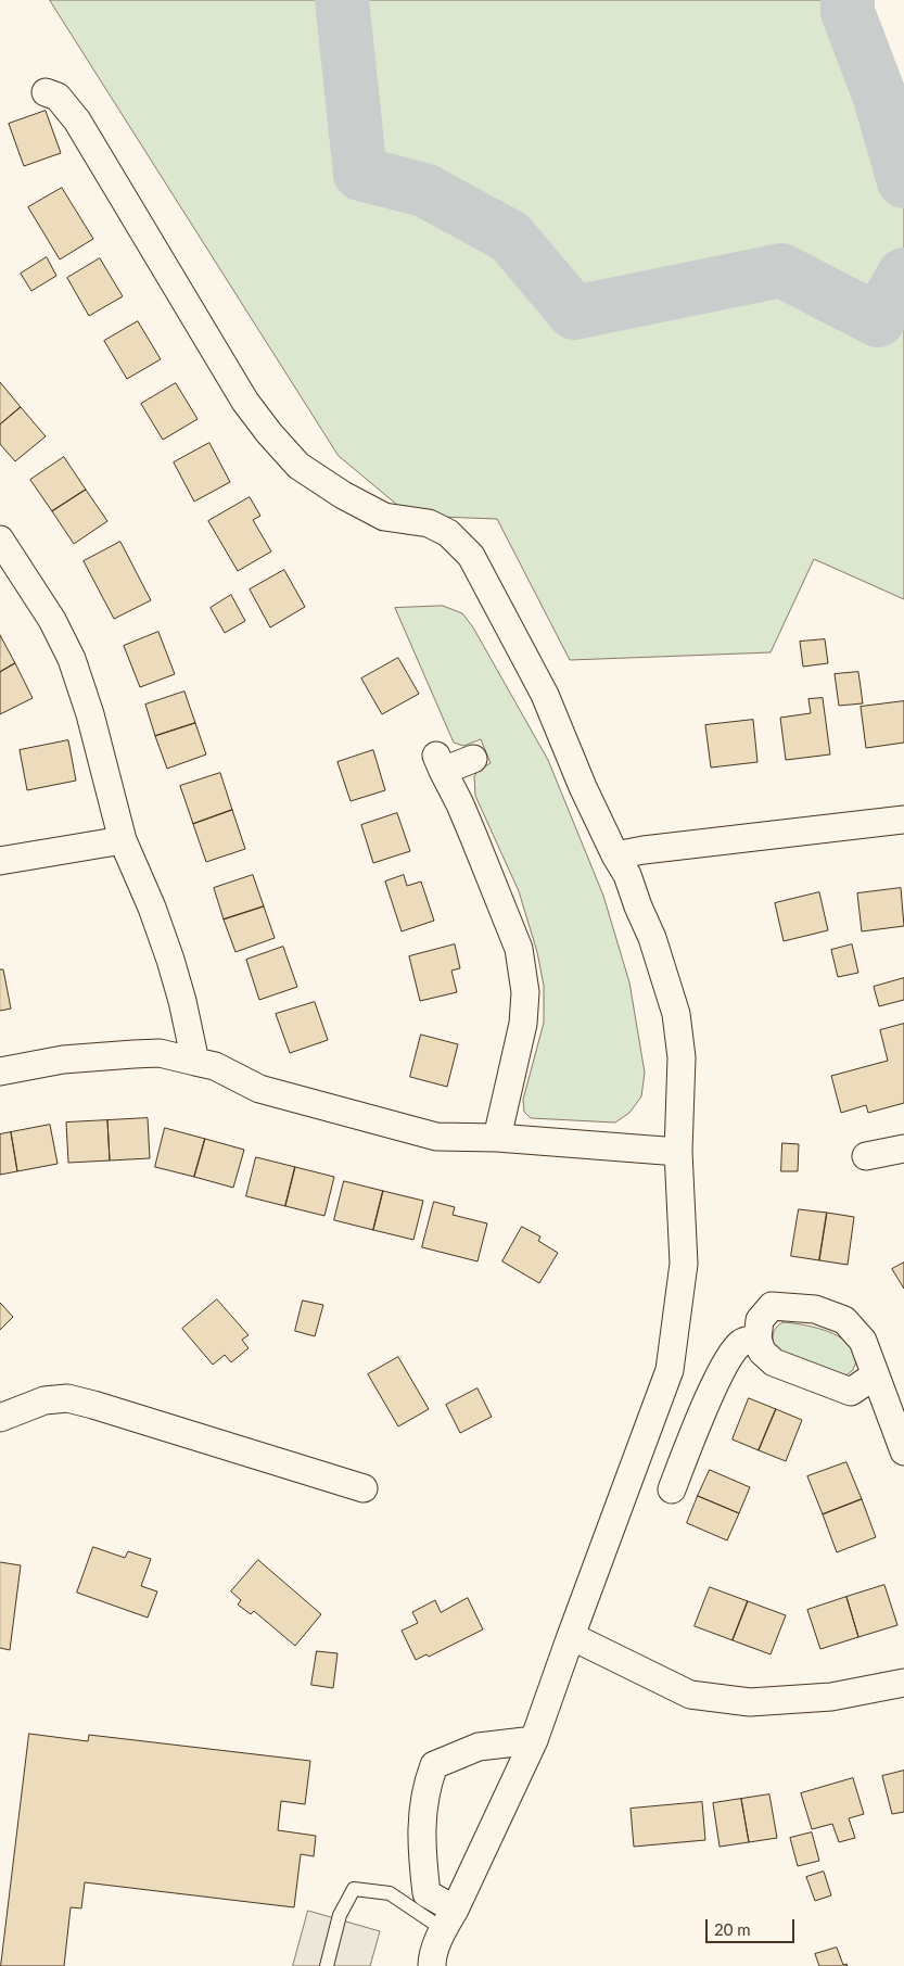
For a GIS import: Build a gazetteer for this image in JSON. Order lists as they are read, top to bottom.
{
  "scale_bar": "20 m"
}
